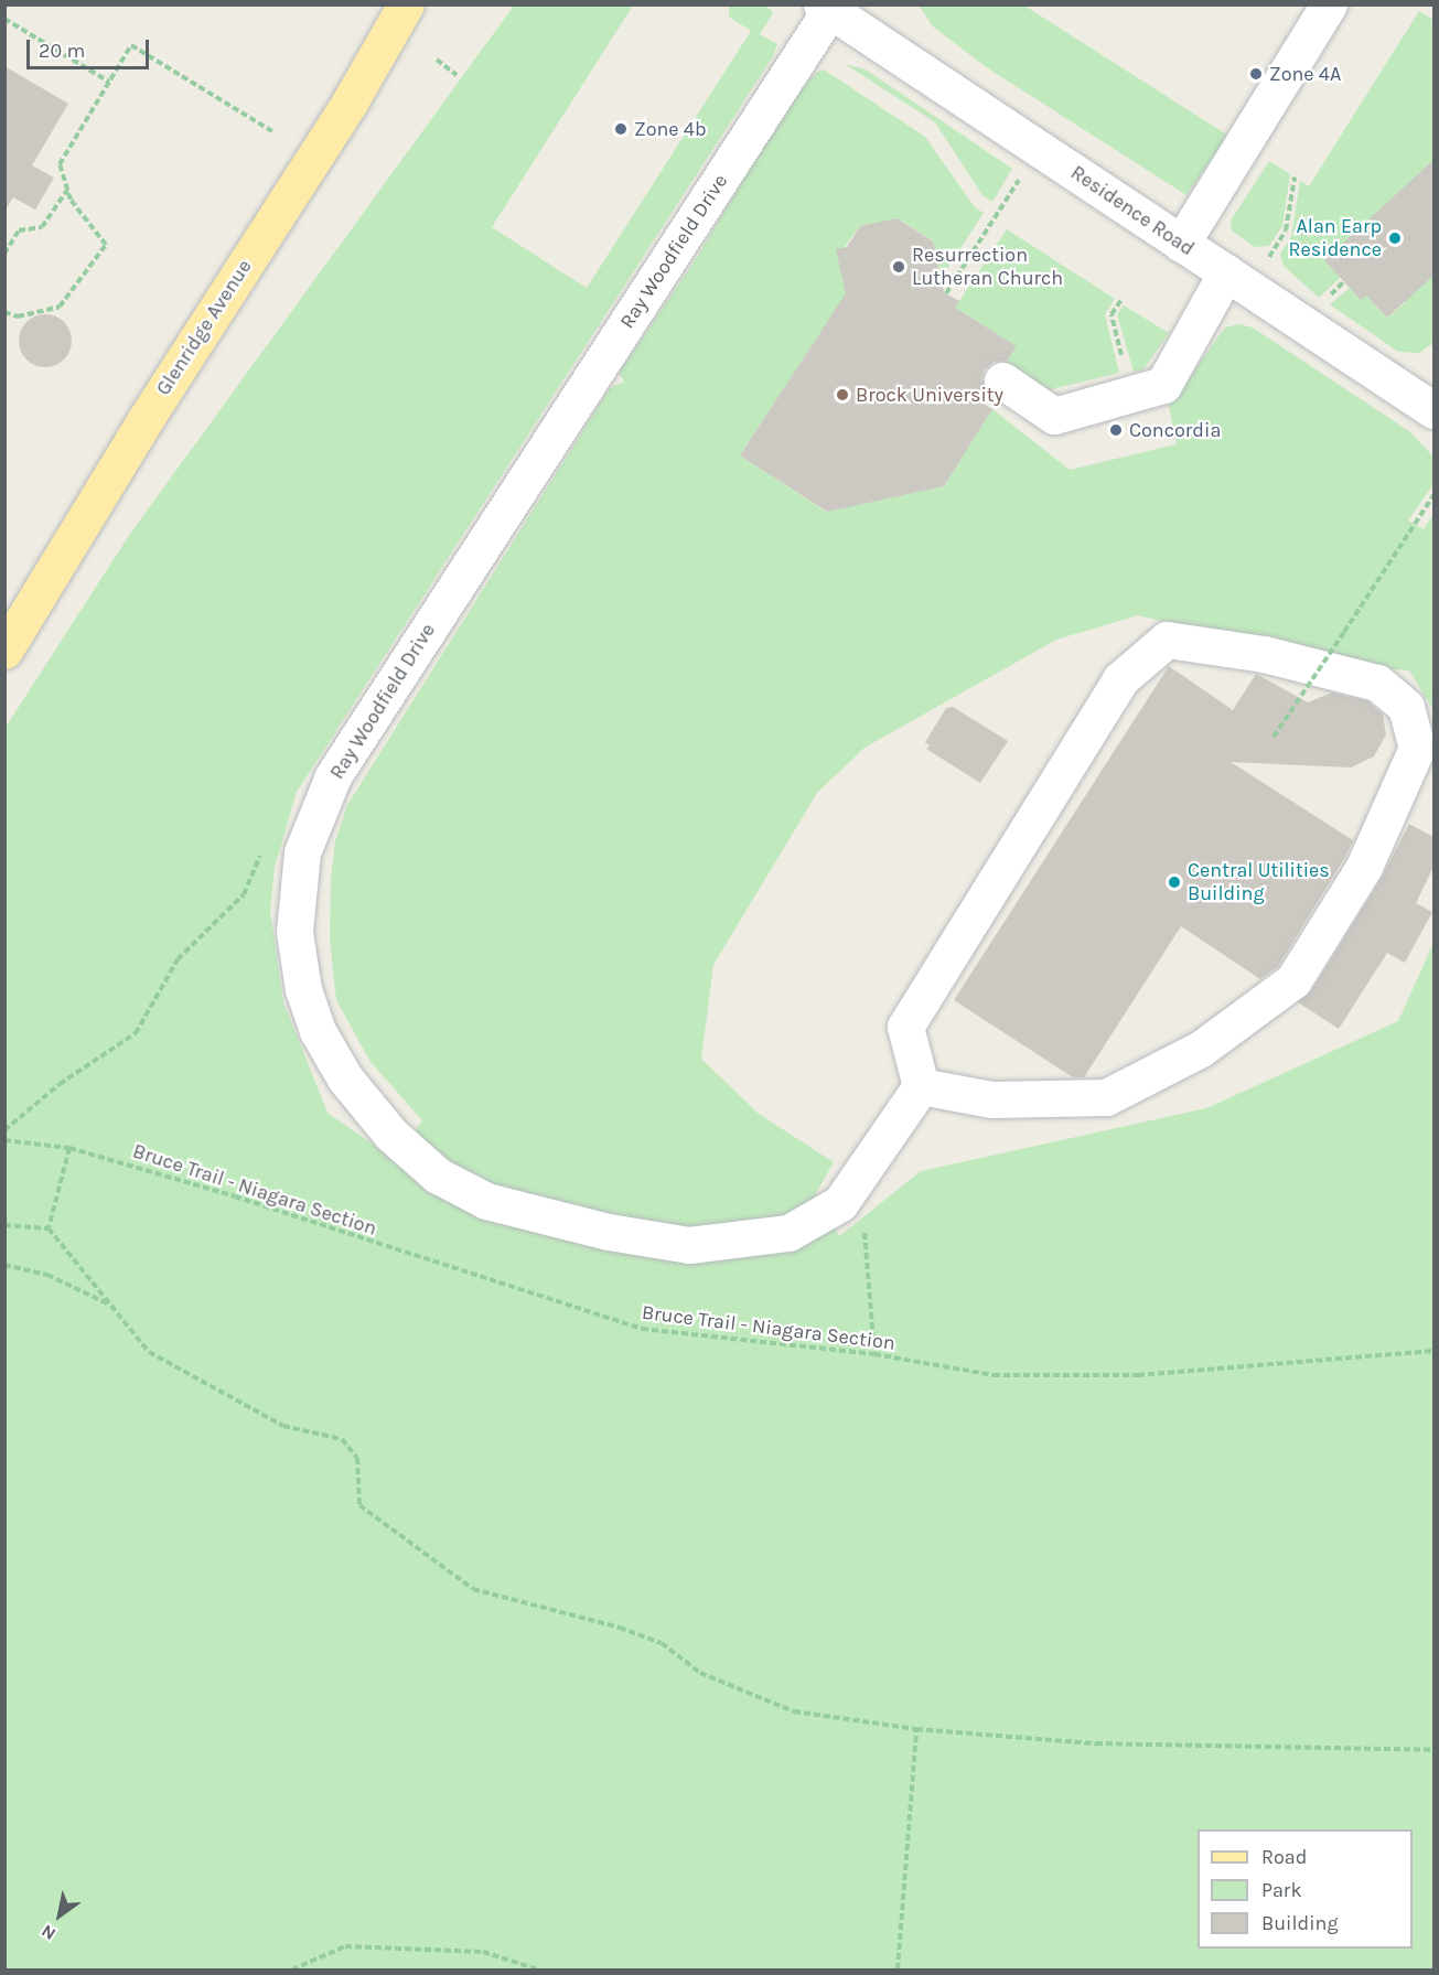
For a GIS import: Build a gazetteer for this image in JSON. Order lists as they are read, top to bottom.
{
  "streets": {
    "main road": ["Glenridge Avenue"],
    "street": ["Residence Road", "Ray Woodfield Drive"],
    "path": ["Bruce Trail - Niagara Section"]
  },
  "crossings": [
    ["Residence Road", "Ray Woodfield Drive"]
  ],
  "places": [
    "Zone 4A",
    "Zone 4b",
    "Alan Earp Residence",
    "Resurrection Lutheran Church",
    "Brock University",
    "Concordia",
    "Central Utilities Building"
  ],
  "legend": ["Road", "Park", "Building"],
  "scale_bar": "20 m",
  "north": "bottom left"
}
